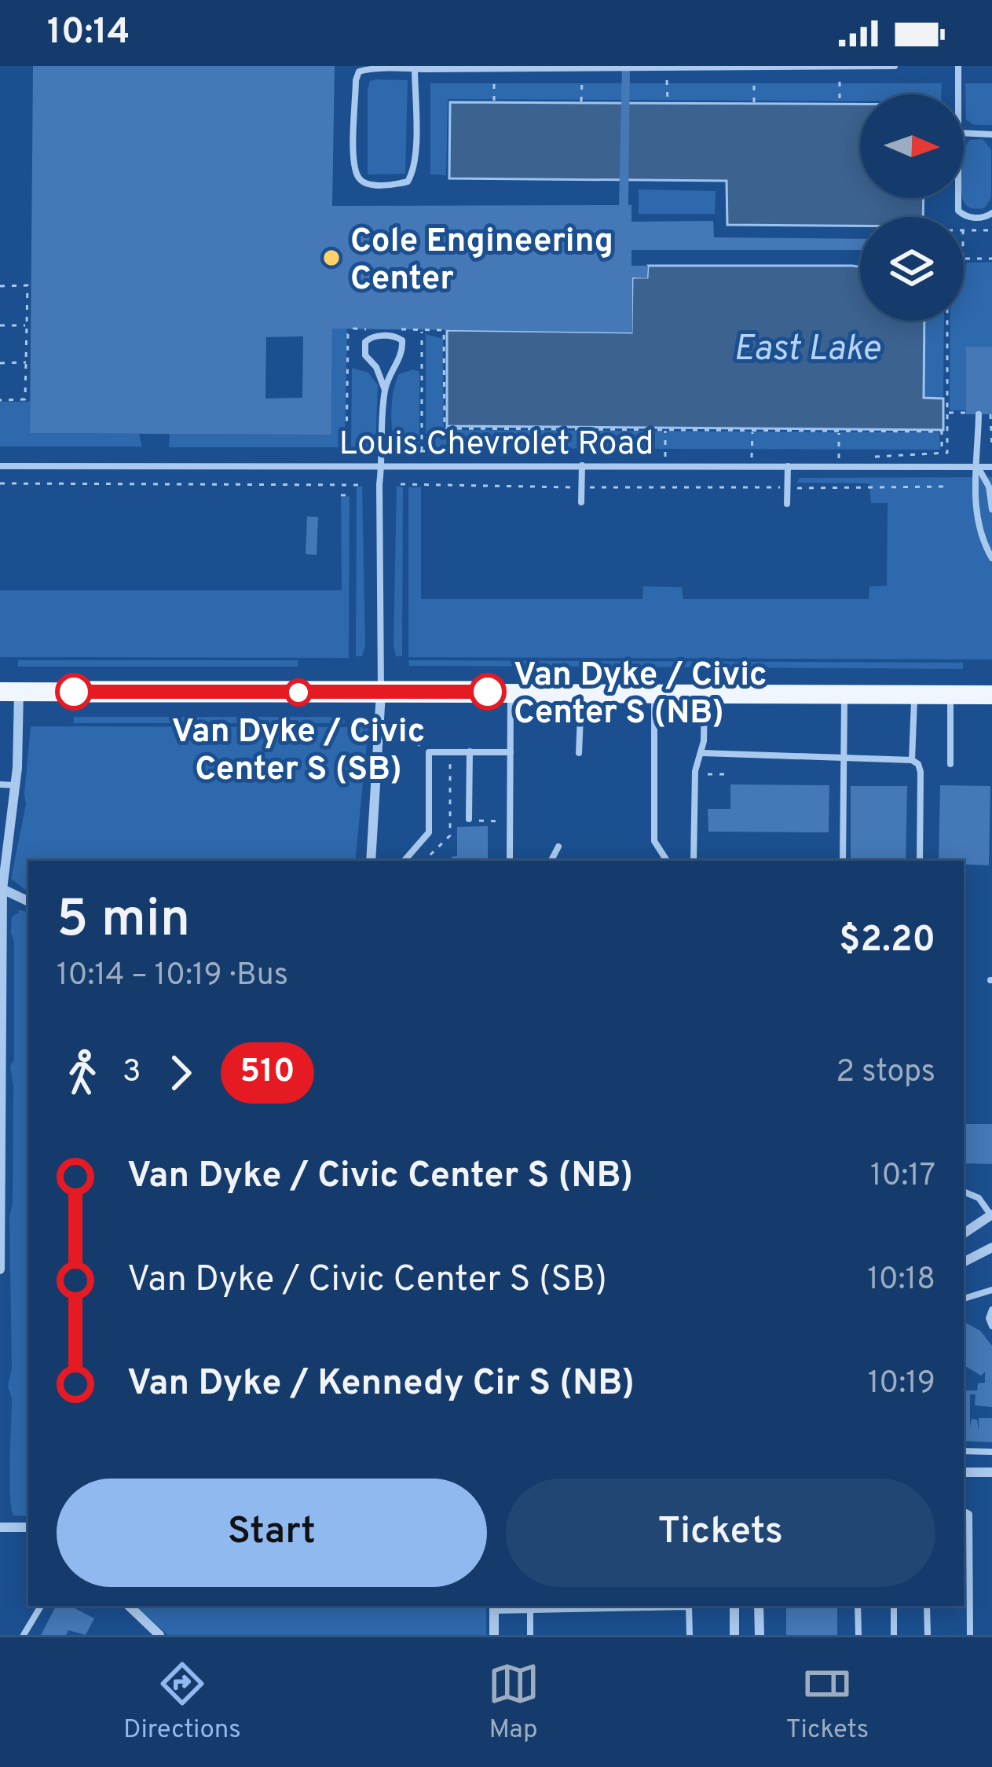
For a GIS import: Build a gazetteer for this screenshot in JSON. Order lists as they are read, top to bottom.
{
  "streets": {
    "lane": ["Louis Chevrolet Road"]
  },
  "water": ["East Lake"],
  "places": ["Cole Engineering Center", "Van Dyke / Civic Center S (NB)", "Van Dyke / Civic Center S (SB)"],
  "lines": ["bus line 510"],
  "north": "right",
  "page": {
    "status": "10:14",
    "heading": ["5 min", "10:14 – 10:19 · Bus", "$2.20"],
    "legs": ["3", "510", "2 stops"],
    "list": [
      {
        "name": "Van Dyke / Civic Center S (NB)",
        "value": "10:17"
      },
      {
        "name": "Van Dyke / Civic Center S (SB)",
        "value": "10:18"
      },
      {
        "name": "Van Dyke / Kennedy Cir S (NB)",
        "value": "10:19"
      }
    ],
    "buttons": ["Start", "Tickets"],
    "tabs": ["Directions", "Map", "Tickets"]
  }
}
